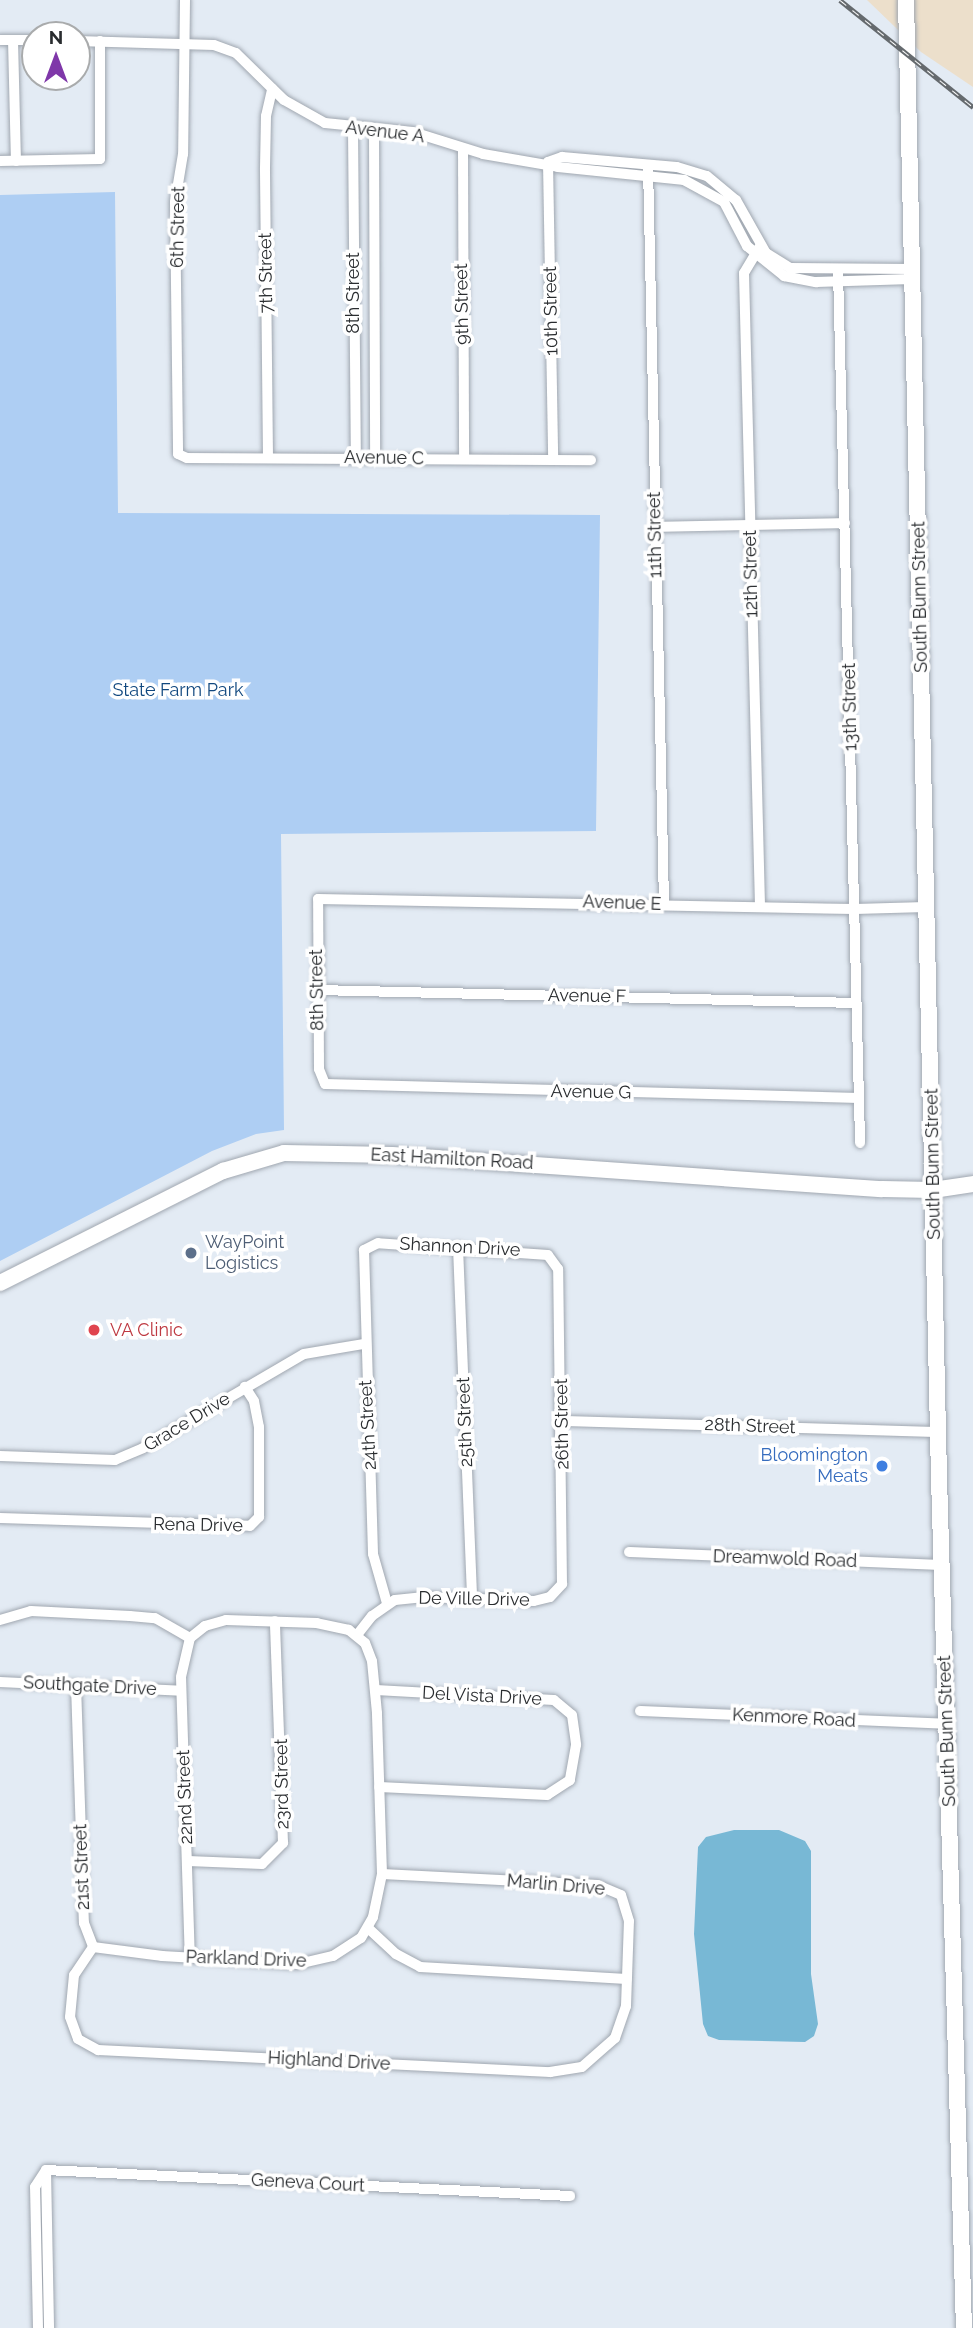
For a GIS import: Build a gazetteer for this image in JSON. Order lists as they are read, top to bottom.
{
  "streets": {
    "street": [
      "Avenue A",
      "6th Street",
      "7th Street",
      "8th Street",
      "9th Street",
      "10th Street",
      "Avenue C",
      "11th Street",
      "12th Street",
      "South Bunn Street",
      "13th Street",
      "Avenue E",
      "Avenue F",
      "Avenue G",
      "East Hamilton Road",
      "Shannon Drive",
      "Grace Drive",
      "25th Street",
      "26th Street",
      "24th Street",
      "28th Street",
      "Rena Drive",
      "Dreamwold Road",
      "De Ville Drive",
      "Southgate Drive",
      "Del Vista Drive",
      "Kenmore Road",
      "23rd Street",
      "22nd Street",
      "21st Street",
      "Marlin Drive",
      "Parkland Drive",
      "Highland Drive",
      "Geneva Court"
    ]
  },
  "crossings": [
    ["Avenue A", "6th Street"],
    ["Avenue A", "7th Street"],
    ["Avenue A", "8th Street"],
    ["Avenue A", "9th Street"],
    ["Avenue A", "10th Street"],
    ["Avenue A", "11th Street"],
    ["Avenue A", "12th Street"],
    ["Avenue A", "South Bunn Street"],
    ["Avenue A", "13th Street"],
    ["6th Street", "Avenue C"],
    ["7th Street", "Avenue C"],
    ["8th Street", "Avenue C"],
    ["8th Street", "Avenue E"],
    ["8th Street", "Avenue F"],
    ["8th Street", "Avenue G"],
    ["9th Street", "Avenue C"],
    ["10th Street", "Avenue C"],
    ["11th Street", "Avenue E"],
    ["12th Street", "Avenue E"],
    ["South Bunn Street", "Avenue E"],
    ["South Bunn Street", "East Hamilton Road"],
    ["South Bunn Street", "28th Street"],
    ["South Bunn Street", "Dreamwold Road"],
    ["South Bunn Street", "Kenmore Road"],
    ["13th Street", "Avenue E"],
    ["13th Street", "Avenue F"],
    ["13th Street", "Avenue G"],
    ["Shannon Drive", "25th Street"],
    ["Shannon Drive", "26th Street"],
    ["Shannon Drive", "24th Street"],
    ["Grace Drive", "24th Street"],
    ["Grace Drive", "Rena Drive"],
    ["25th Street", "De Ville Drive"],
    ["26th Street", "28th Street"],
    ["26th Street", "De Ville Drive"],
    ["24th Street", "De Ville Drive"],
    ["Southgate Drive", "22nd Street"],
    ["Southgate Drive", "21st Street"],
    ["23rd Street", "22nd Street"],
    ["22nd Street", "Parkland Drive"],
    ["21st Street", "Parkland Drive"],
    ["21st Street", "Highland Drive"],
    ["Marlin Drive", "Highland Drive"],
    ["Parkland Drive", "Highland Drive"]
  ],
  "parks": ["State Farm Park"],
  "places": ["WayPoint Logistics", "VA Clinic", "Bloomington Meats"],
  "north": "top"
}
